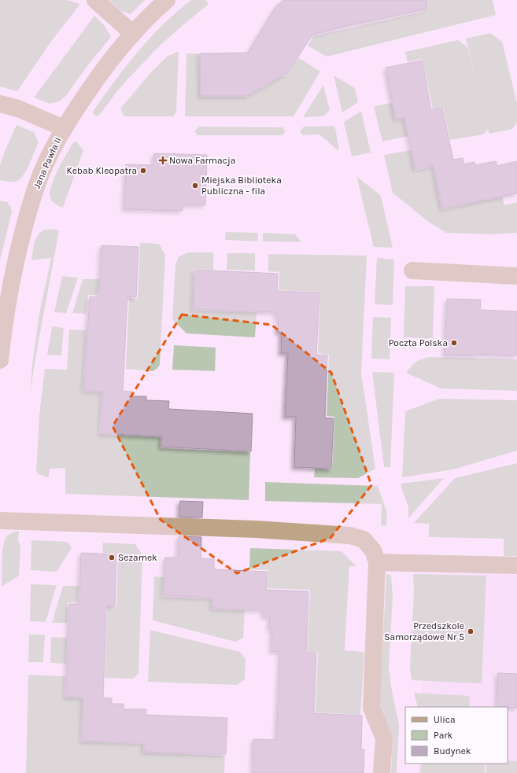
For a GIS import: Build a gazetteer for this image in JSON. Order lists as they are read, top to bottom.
{
  "streets": {
    "street": ["Jana Pawła II"]
  },
  "places": {
    "health": ["Nowa Farmacja"],
    "other": [
      "Kebab Kleopatra",
      "Miejska Biblioteka Publiczna - fila",
      "Poczta Polska",
      "Sezamek",
      "Przedszkole Samorządowe Nr 5"
    ]
  },
  "legend": ["Ulica", "Park", "Budynek"]
}
